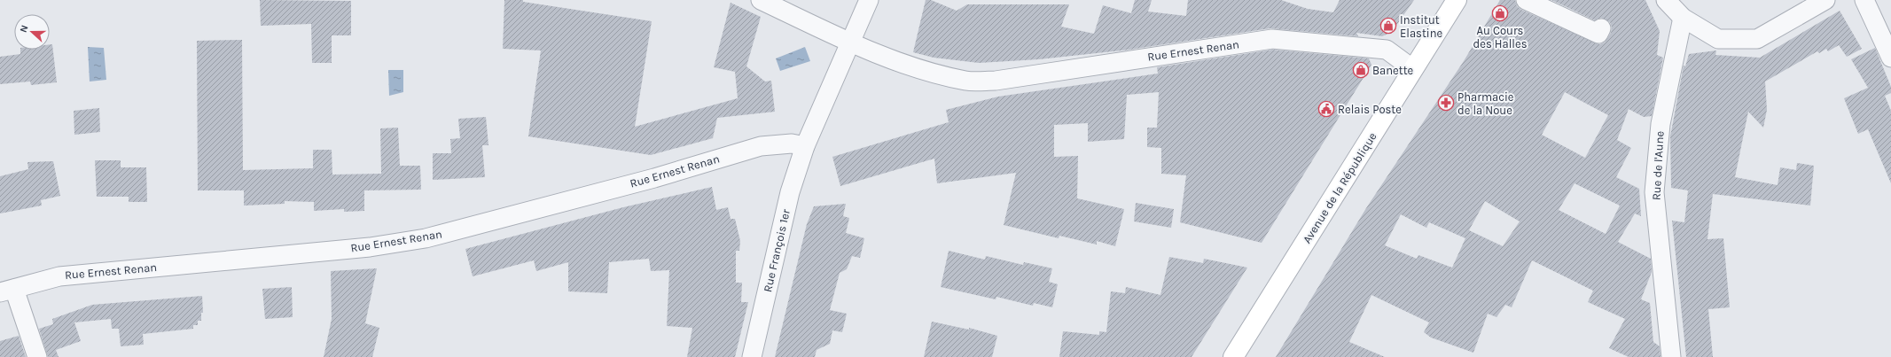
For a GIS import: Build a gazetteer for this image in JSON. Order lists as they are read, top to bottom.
{
  "streets": {
    "main road": ["Avenue de la République"],
    "street": ["Rue Ernest Renan", "Rue de l'Aune", "Rue François 1er"]
  },
  "crossings": [
    ["Rue Ernest Renan", "Avenue de la République"],
    ["Rue Ernest Renan", "Rue François 1er"]
  ],
  "places": {
    "shop": ["Au Cours des Halles", "Institut Elastine", "Banette"],
    "pharmacy": ["Pharmacie de la Noue"],
    "public building": ["Relais Poste"]
  },
  "north": "left"
}
